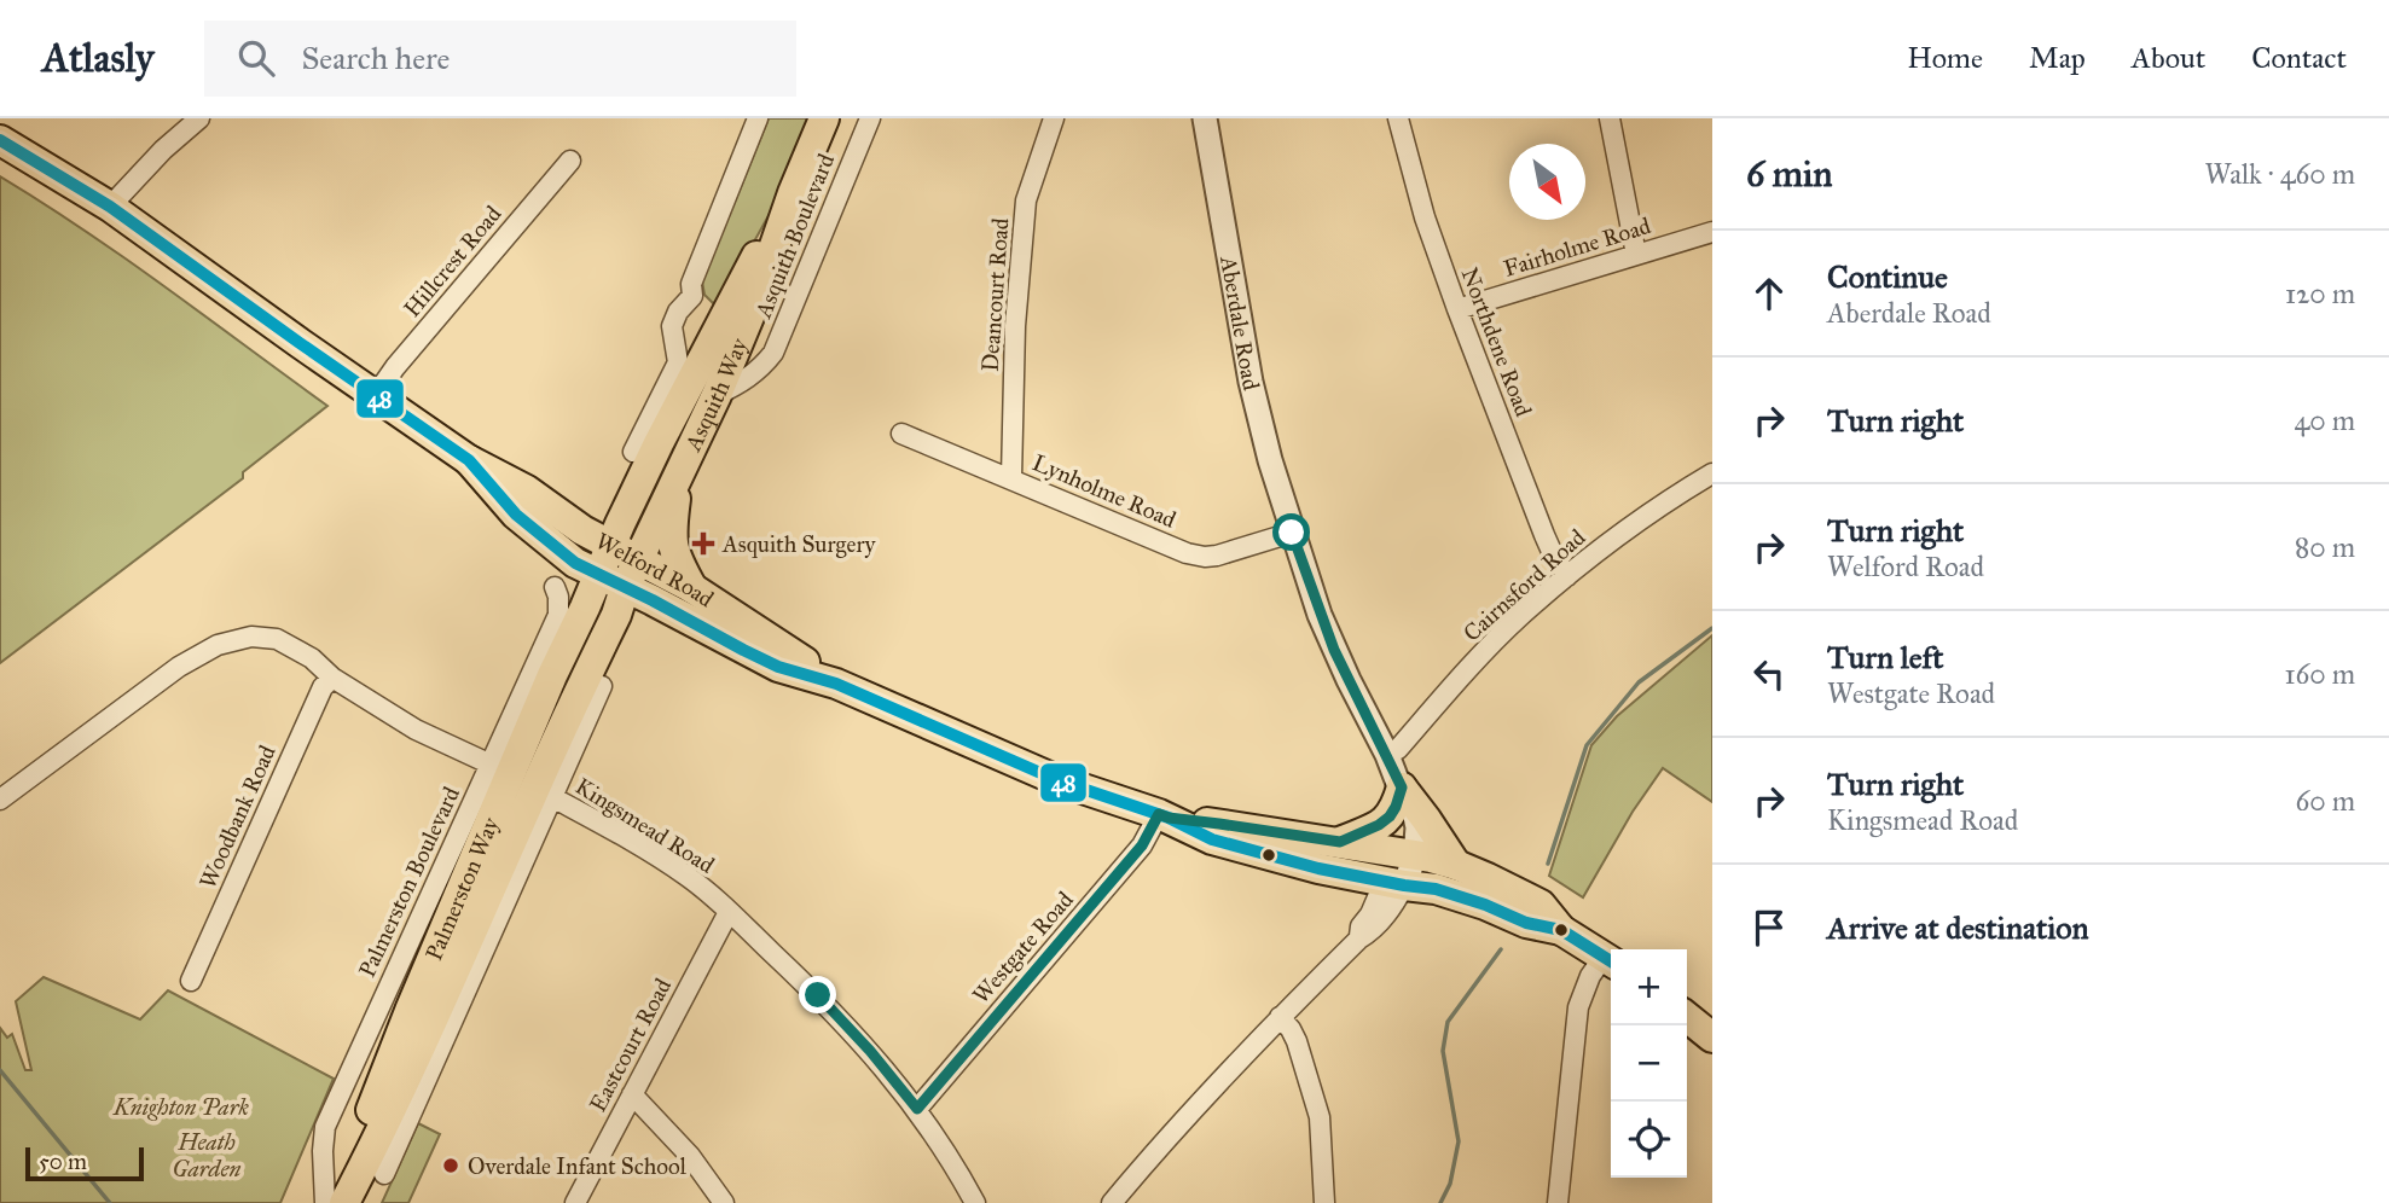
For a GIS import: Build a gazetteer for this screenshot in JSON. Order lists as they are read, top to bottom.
{
  "streets": {
    "main road": ["Asquith Way", "Welford Road", "Palmerston Way"],
    "street": [
      "Asquith Boulevard",
      "Fairholme Road",
      "Hillcrest Road",
      "Deancourt Road",
      "Aberdale Road",
      "Northdene Road",
      "Lynholme Road",
      "Cairnsford Road",
      "Woodbank Road",
      "Kingsmead Road",
      "Westgate Road",
      "Eastcourt Road"
    ]
  },
  "crossings": [
    ["Asquith Boulevard", "Asquith Way"],
    ["Fairholme Road", "Northdene Road"],
    ["Hillcrest Road", "Welford Road"],
    ["Deancourt Road", "Lynholme Road"],
    ["Aberdale Road", "Lynholme Road"],
    ["Aberdale Road", "Welford Road"],
    ["Aberdale Road", "Cairnsford Road"],
    ["Northdene Road", "Cairnsford Road"],
    ["Asquith Way", "Welford Road"],
    ["Asquith Way", "Palmerston Way"],
    ["Welford Road", "Palmerston Way"],
    ["Welford Road", "Westgate Road"],
    ["Kingsmead Road", "Westgate Road"],
    ["Kingsmead Road", "Eastcourt Road"]
  ],
  "parks": ["Knighton Park", "Heath Garden"],
  "places": {
    "health": ["Asquith Surgery"],
    "other": ["Overdale Infant School"]
  },
  "lines": ["transit line 48"],
  "scale_bar": "50 m",
  "north": "bottom right",
  "page": {
    "header": "Atlasly",
    "search": "Search here",
    "nav": [
      "Home",
      "Map",
      "About",
      "Contact"
    ],
    "heading": ["6 min", "Walk · 460 m"],
    "list": [
      ["Continue", "Aberdale Road", "120 m"],
      ["Turn right", "40 m"],
      ["Turn right", "Welford Road", "80 m"],
      ["Turn left", "Westgate Road", "160 m"],
      ["Turn right", "Kingsmead Road", "60 m"],
      "Arrive at destination"
    ],
    "map_buttons": ["+", "−"],
    "scale": "50 m"
  }
}
